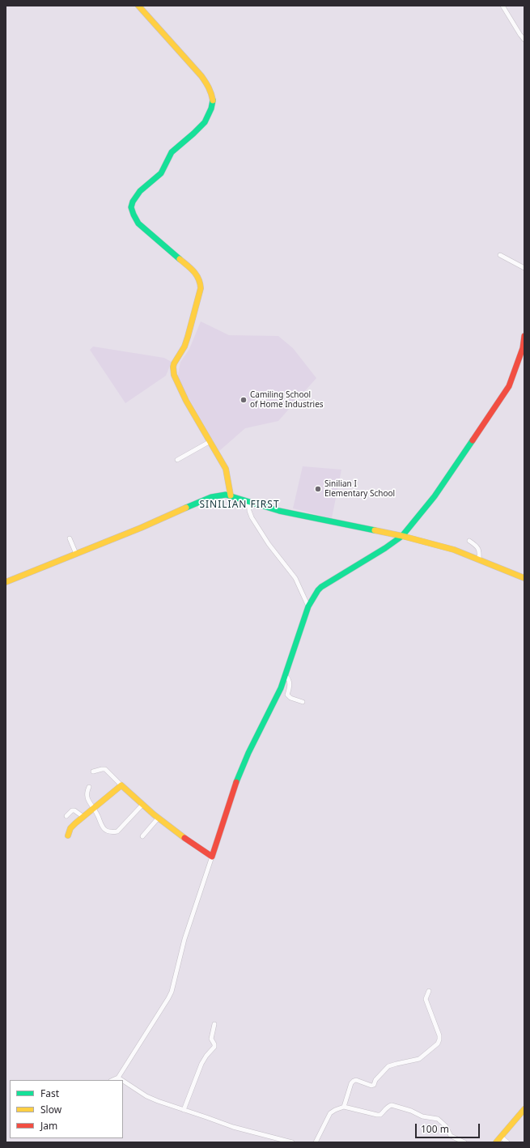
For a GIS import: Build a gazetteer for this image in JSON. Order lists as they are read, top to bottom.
{
  "districts": ["SINILIAN FIRST"],
  "places": ["Camiling School of Home Industries", "Sinilian I Elementary School"],
  "legend": ["Fast", "Slow", "Jam"],
  "scale_bar": "100 m"
}
